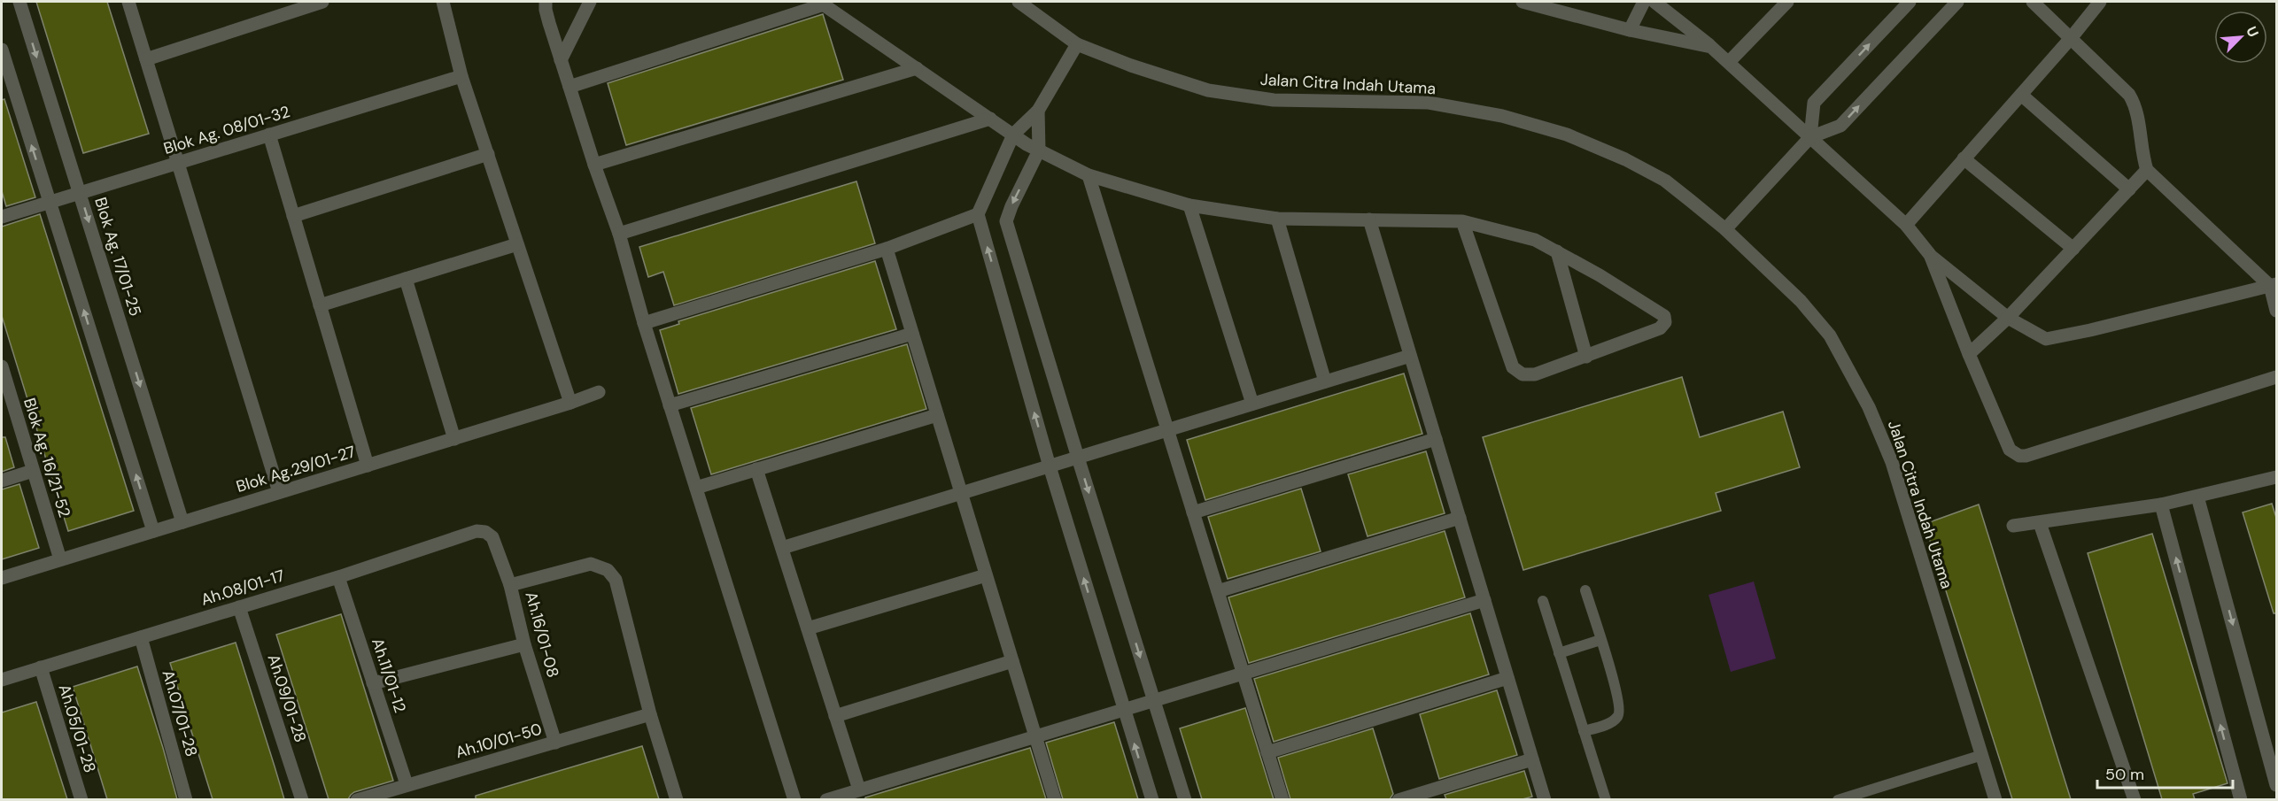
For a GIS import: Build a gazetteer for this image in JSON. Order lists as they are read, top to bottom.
{
  "streets": {
    "street": [
      "Jalan Citra Indah Utama",
      "Blok Ag. 08/01-32",
      "Blok Ag. 17/01-25",
      "Blok Ag. 16/21-52",
      "Blok Ag.29/01-27",
      "Ah.08/01-17",
      "Ah.16/01-08",
      "Ah.11/01-12",
      "Ah.09/01-28",
      "Ah.07/01-28",
      "Ah.05/01-28",
      "Ah.10/01-50"
    ]
  },
  "crossings": [
    ["Blok Ag. 08/01-32", "Blok Ag. 17/01-25"],
    ["Blok Ag. 17/01-25", "Blok Ag.29/01-27"],
    ["Blok Ag. 16/21-52", "Blok Ag.29/01-27"],
    ["Ah.08/01-17", "Ah.16/01-08"],
    ["Ah.08/01-17", "Ah.11/01-12"],
    ["Ah.08/01-17", "Ah.09/01-28"],
    ["Ah.08/01-17", "Ah.07/01-28"],
    ["Ah.08/01-17", "Ah.05/01-28"],
    ["Ah.16/01-08", "Ah.10/01-50"],
    ["Ah.11/01-12", "Ah.10/01-50"]
  ],
  "scale_bar": "50 m",
  "north": "top right"
}
